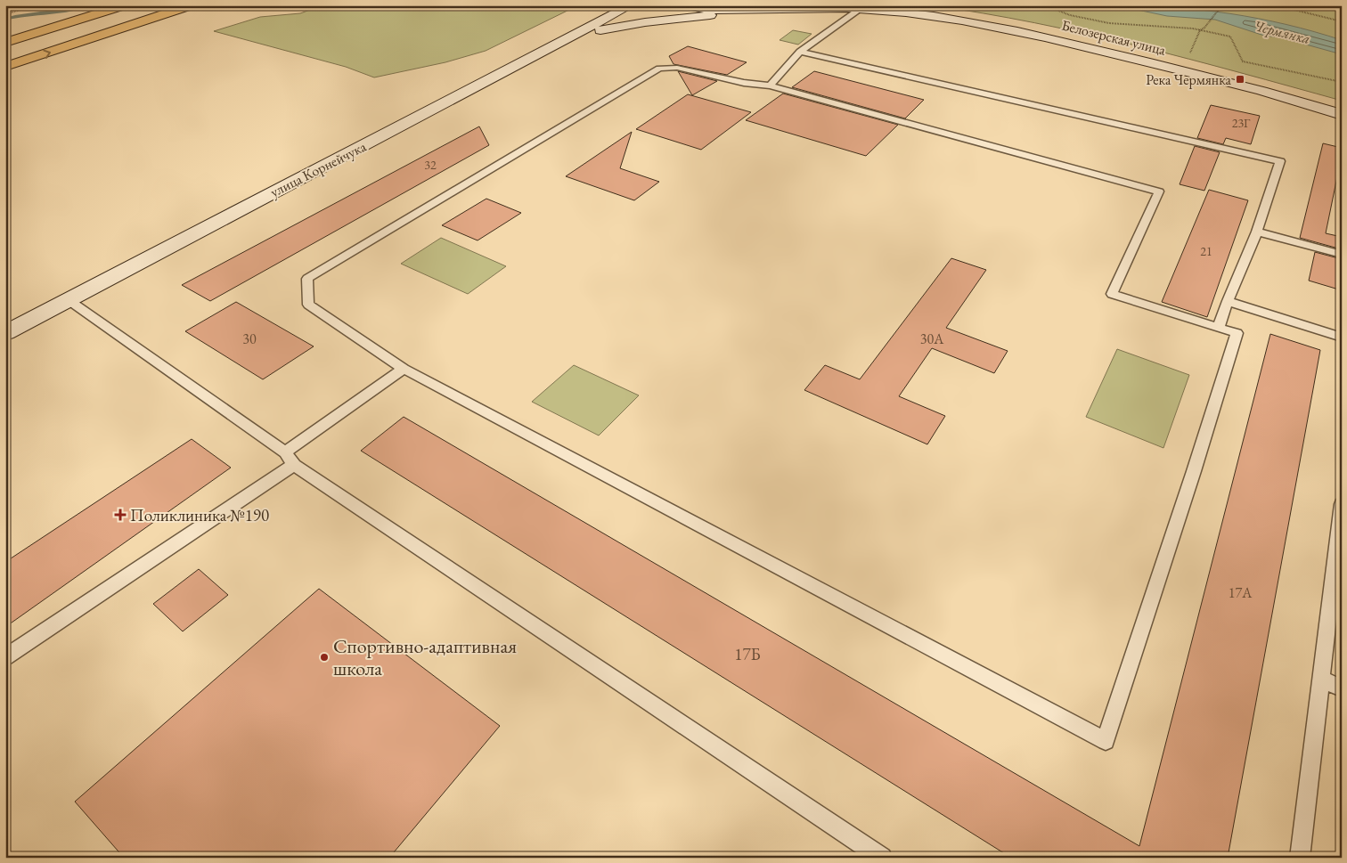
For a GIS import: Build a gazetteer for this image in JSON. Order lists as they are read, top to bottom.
{
  "streets": {
    "street": ["Белозерская улица", "улица Корнейчука"]
  },
  "crossings": [
    ["Белозерская улица", "улица Корнейчука"]
  ],
  "water": ["Чермянка"],
  "places": {
    "transit": ["Река Чермянка"],
    "health": ["Поликлиника №190"],
    "other": ["Спортивно-адаптивная школа"]
  },
  "house_numbers": [
    "23Г",
    "32",
    "21",
    "30",
    "30А",
    "17А",
    "17Б"
  ]
}
